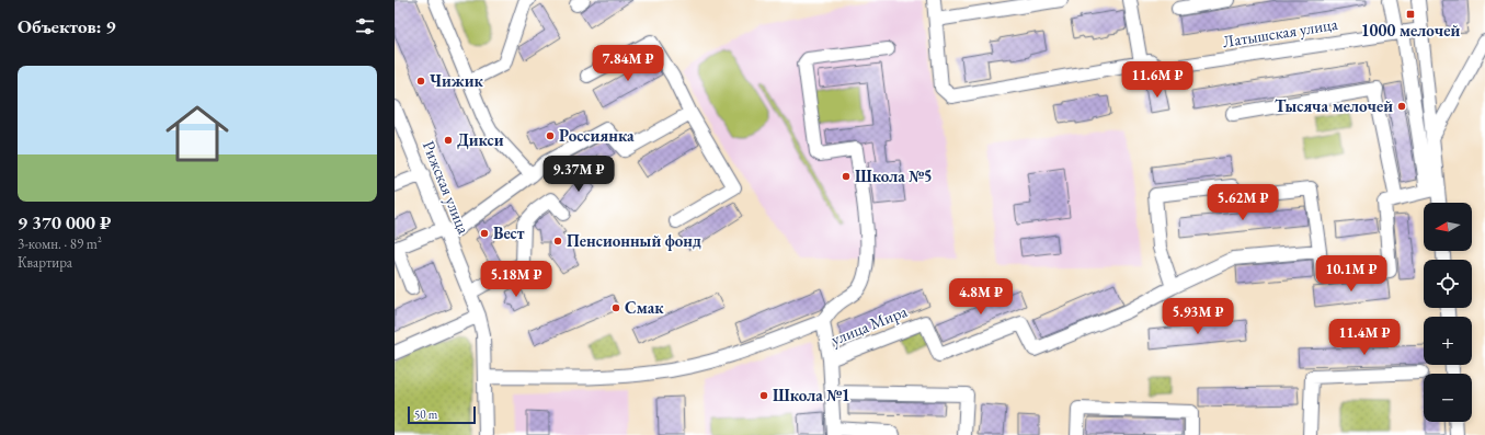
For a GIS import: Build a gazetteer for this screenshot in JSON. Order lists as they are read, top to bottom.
{
  "streets": {
    "street": ["Латышская улица", "Рижская улица", "улица Мира"]
  },
  "crossings": [
    ["Рижская улица", "улица Мира"]
  ],
  "places": {
    "transit": ["1000 мелочей"],
    "other": [
      "Чижик",
      "Тысяча мелочей",
      "Россиянка",
      "Дикси",
      "Школа №5",
      "Вест",
      "Пенсионный фонд",
      "Смак",
      "Школа №1"
    ]
  },
  "scale_bar": "50 m",
  "north": "left",
  "page": {
    "heading": "Объектов: 9",
    "price": [
      "7.84M ₽",
      "11.6M ₽",
      "9.37M ₽",
      "5.62M ₽",
      "10.1M ₽",
      "5.18M ₽",
      "4.8M ₽",
      "5.93M ₽",
      "11.4M ₽"
    ],
    "list": [
      {
        "name": "9 370 000 ₽",
        "note": "3-комн. · 89 m² · Квартира"
      }
    ],
    "map_buttons": ["+", "−"],
    "scale": "50 m"
  }
}
